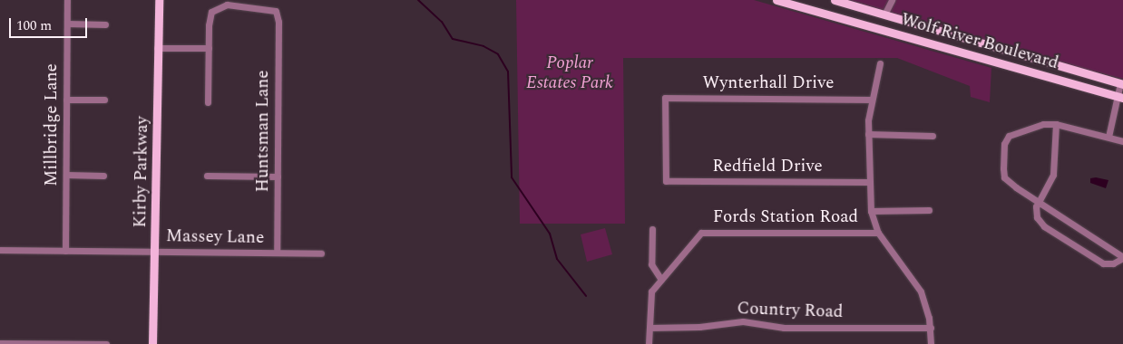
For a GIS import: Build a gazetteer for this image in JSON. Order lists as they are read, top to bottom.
{
  "streets": {
    "main road": ["Wolf River Boulevard", "Kirby Parkway"],
    "street": [
      "Wynterhall Drive",
      "Millbridge Lane",
      "Huntsman Lane",
      "Redfield Drive",
      "Fords Station Road",
      "Massey Lane",
      "Country Road"
    ]
  },
  "crossings": [
    ["Wynterhall Drive", "Redfield Drive"],
    ["Millbridge Lane", "Massey Lane"],
    ["Huntsman Lane", "Massey Lane"],
    ["Kirby Parkway", "Massey Lane"],
    ["Fords Station Road", "Country Road"]
  ],
  "parks": ["Poplar Estates Park"],
  "scale_bar": "100 m"
}
